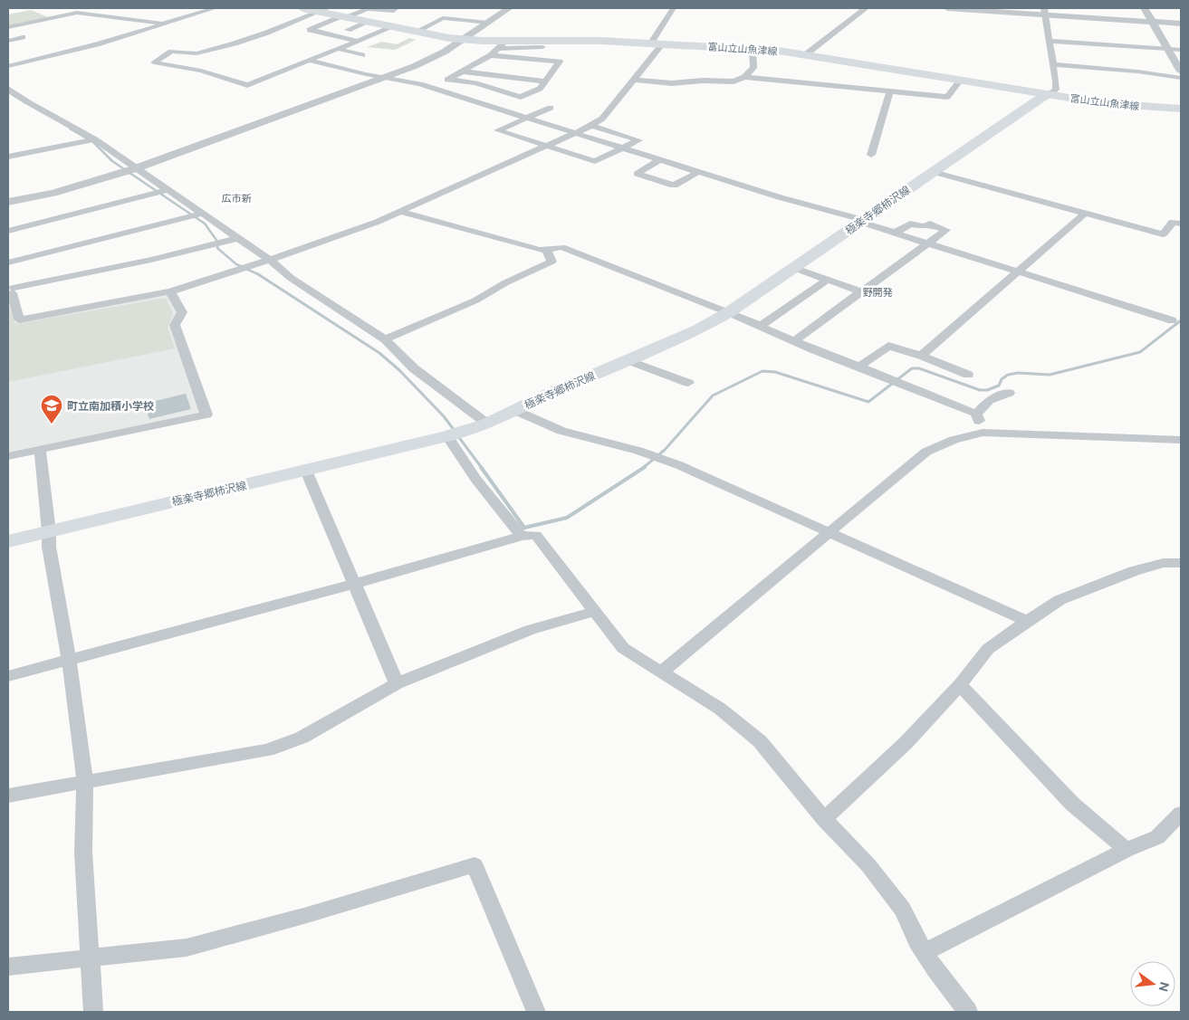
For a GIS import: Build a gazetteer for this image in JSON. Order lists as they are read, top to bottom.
{
  "streets": {
    "main road": ["富山立山魚津線", "極楽寺郷柿沢線"]
  },
  "crossings": [
    ["富山立山魚津線", "極楽寺郷柿沢線"]
  ],
  "districts": ["広市新", "野開発"],
  "places": {
    "school or university": ["町立南加積小学校"]
  },
  "north": "right"
}
